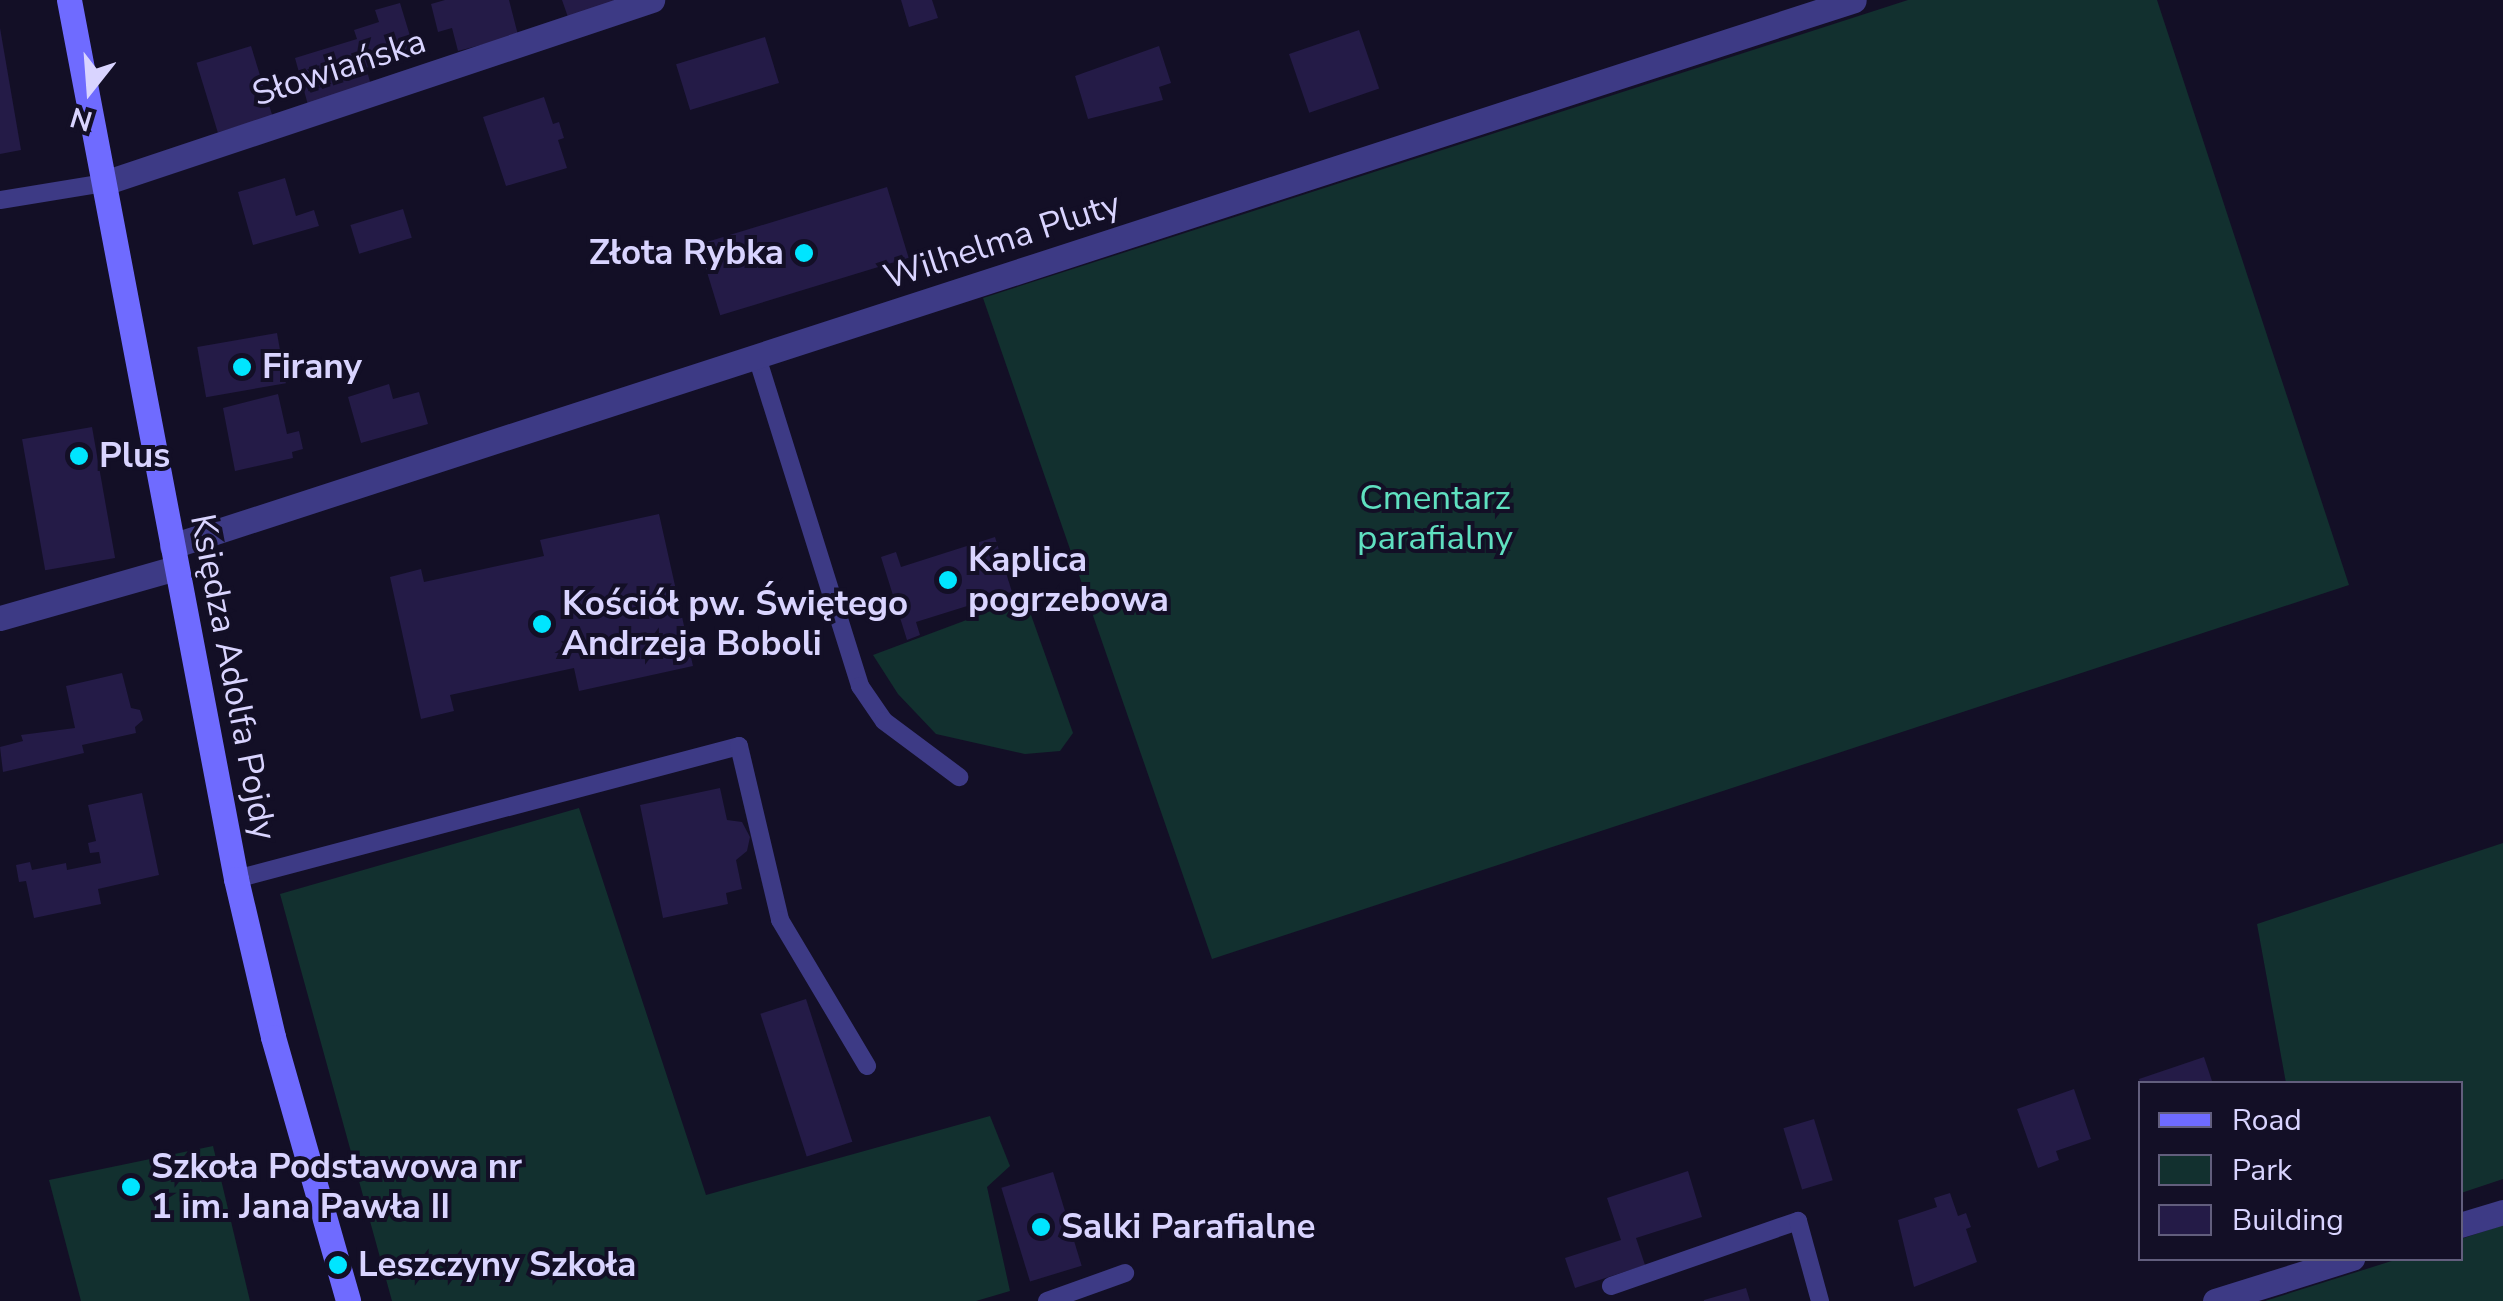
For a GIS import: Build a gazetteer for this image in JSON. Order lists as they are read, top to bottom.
{
  "streets": {
    "street": ["Słowiańska", "Wilhelma Pluty", "Księdza Adolfa Pojdy"]
  },
  "crossings": [
    ["Słowiańska", "Księdza Adolfa Pojdy"],
    ["Wilhelma Pluty", "Księdza Adolfa Pojdy"]
  ],
  "parks": ["Cmentarz parafialny"],
  "places": [
    "Złota Rybka",
    "Firany",
    "Plus",
    "Kaplica pogrzebowa",
    "Kościół pw. Świętego Andrzeja Boboli",
    "Szkoła Podstawowa nr 1 im. Jana Pawła II",
    "Salki Parafialne",
    "Leszczyny Szkoła"
  ],
  "legend": ["Road", "Park", "Building"],
  "north": "bottom"
}
